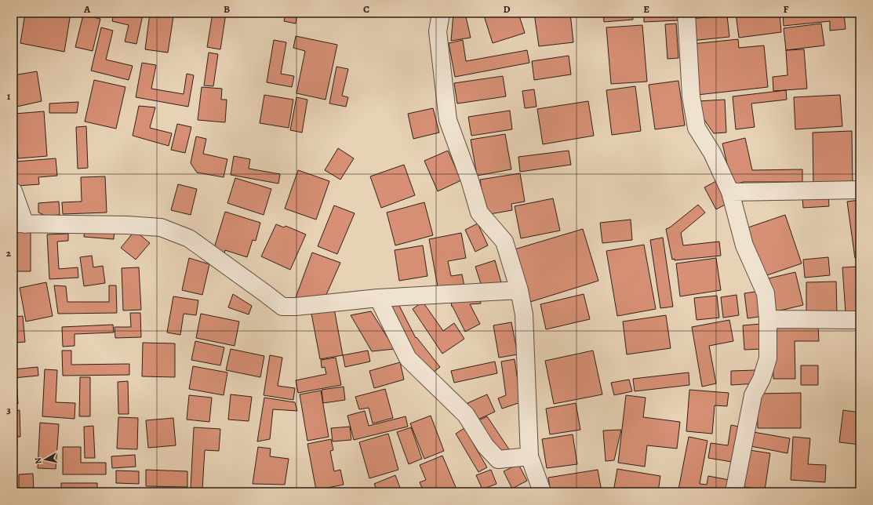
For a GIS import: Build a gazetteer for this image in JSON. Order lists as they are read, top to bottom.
{
  "north": "left",
  "grid": {
    "columns": [
      "A",
      "B",
      "C",
      "D",
      "E",
      "F"
    ],
    "rows": ["1", "2", "3"]
  }
}
